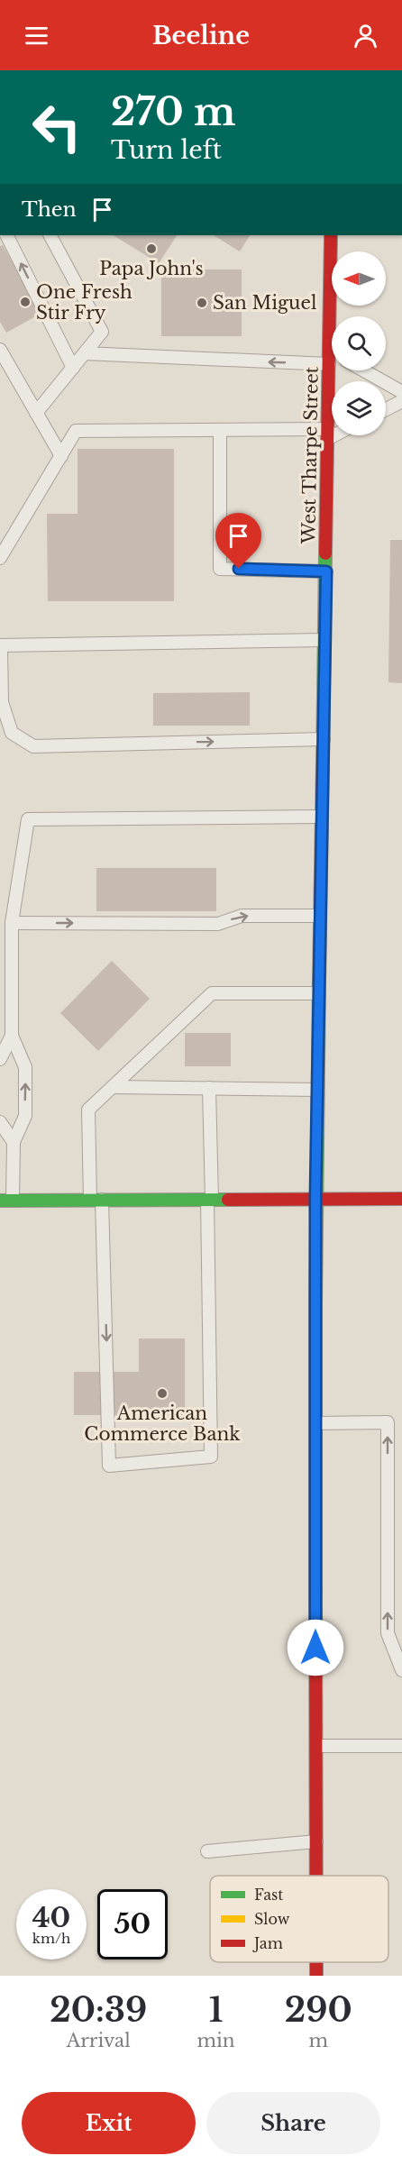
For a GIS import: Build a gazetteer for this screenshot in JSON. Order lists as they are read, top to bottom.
{
  "streets": {
    "main road": ["West Tharpe Street"]
  },
  "places": [
    "Papa John's",
    "One Fresh Stir Fry",
    "San Miguel",
    "American Commerce Bank"
  ],
  "legend": ["Fast", "Slow", "Jam"],
  "north": "left",
  "page": {
    "header": "Beeline",
    "turn": ["270 m", "Turn left"],
    "then": "Then",
    "speed": "40 km/h",
    "limit": "50",
    "eta": [
      "20:39",
      "Arrival",
      "1",
      "min",
      "290",
      "m"
    ],
    "buttons": ["Exit", "Share"]
  }
}
